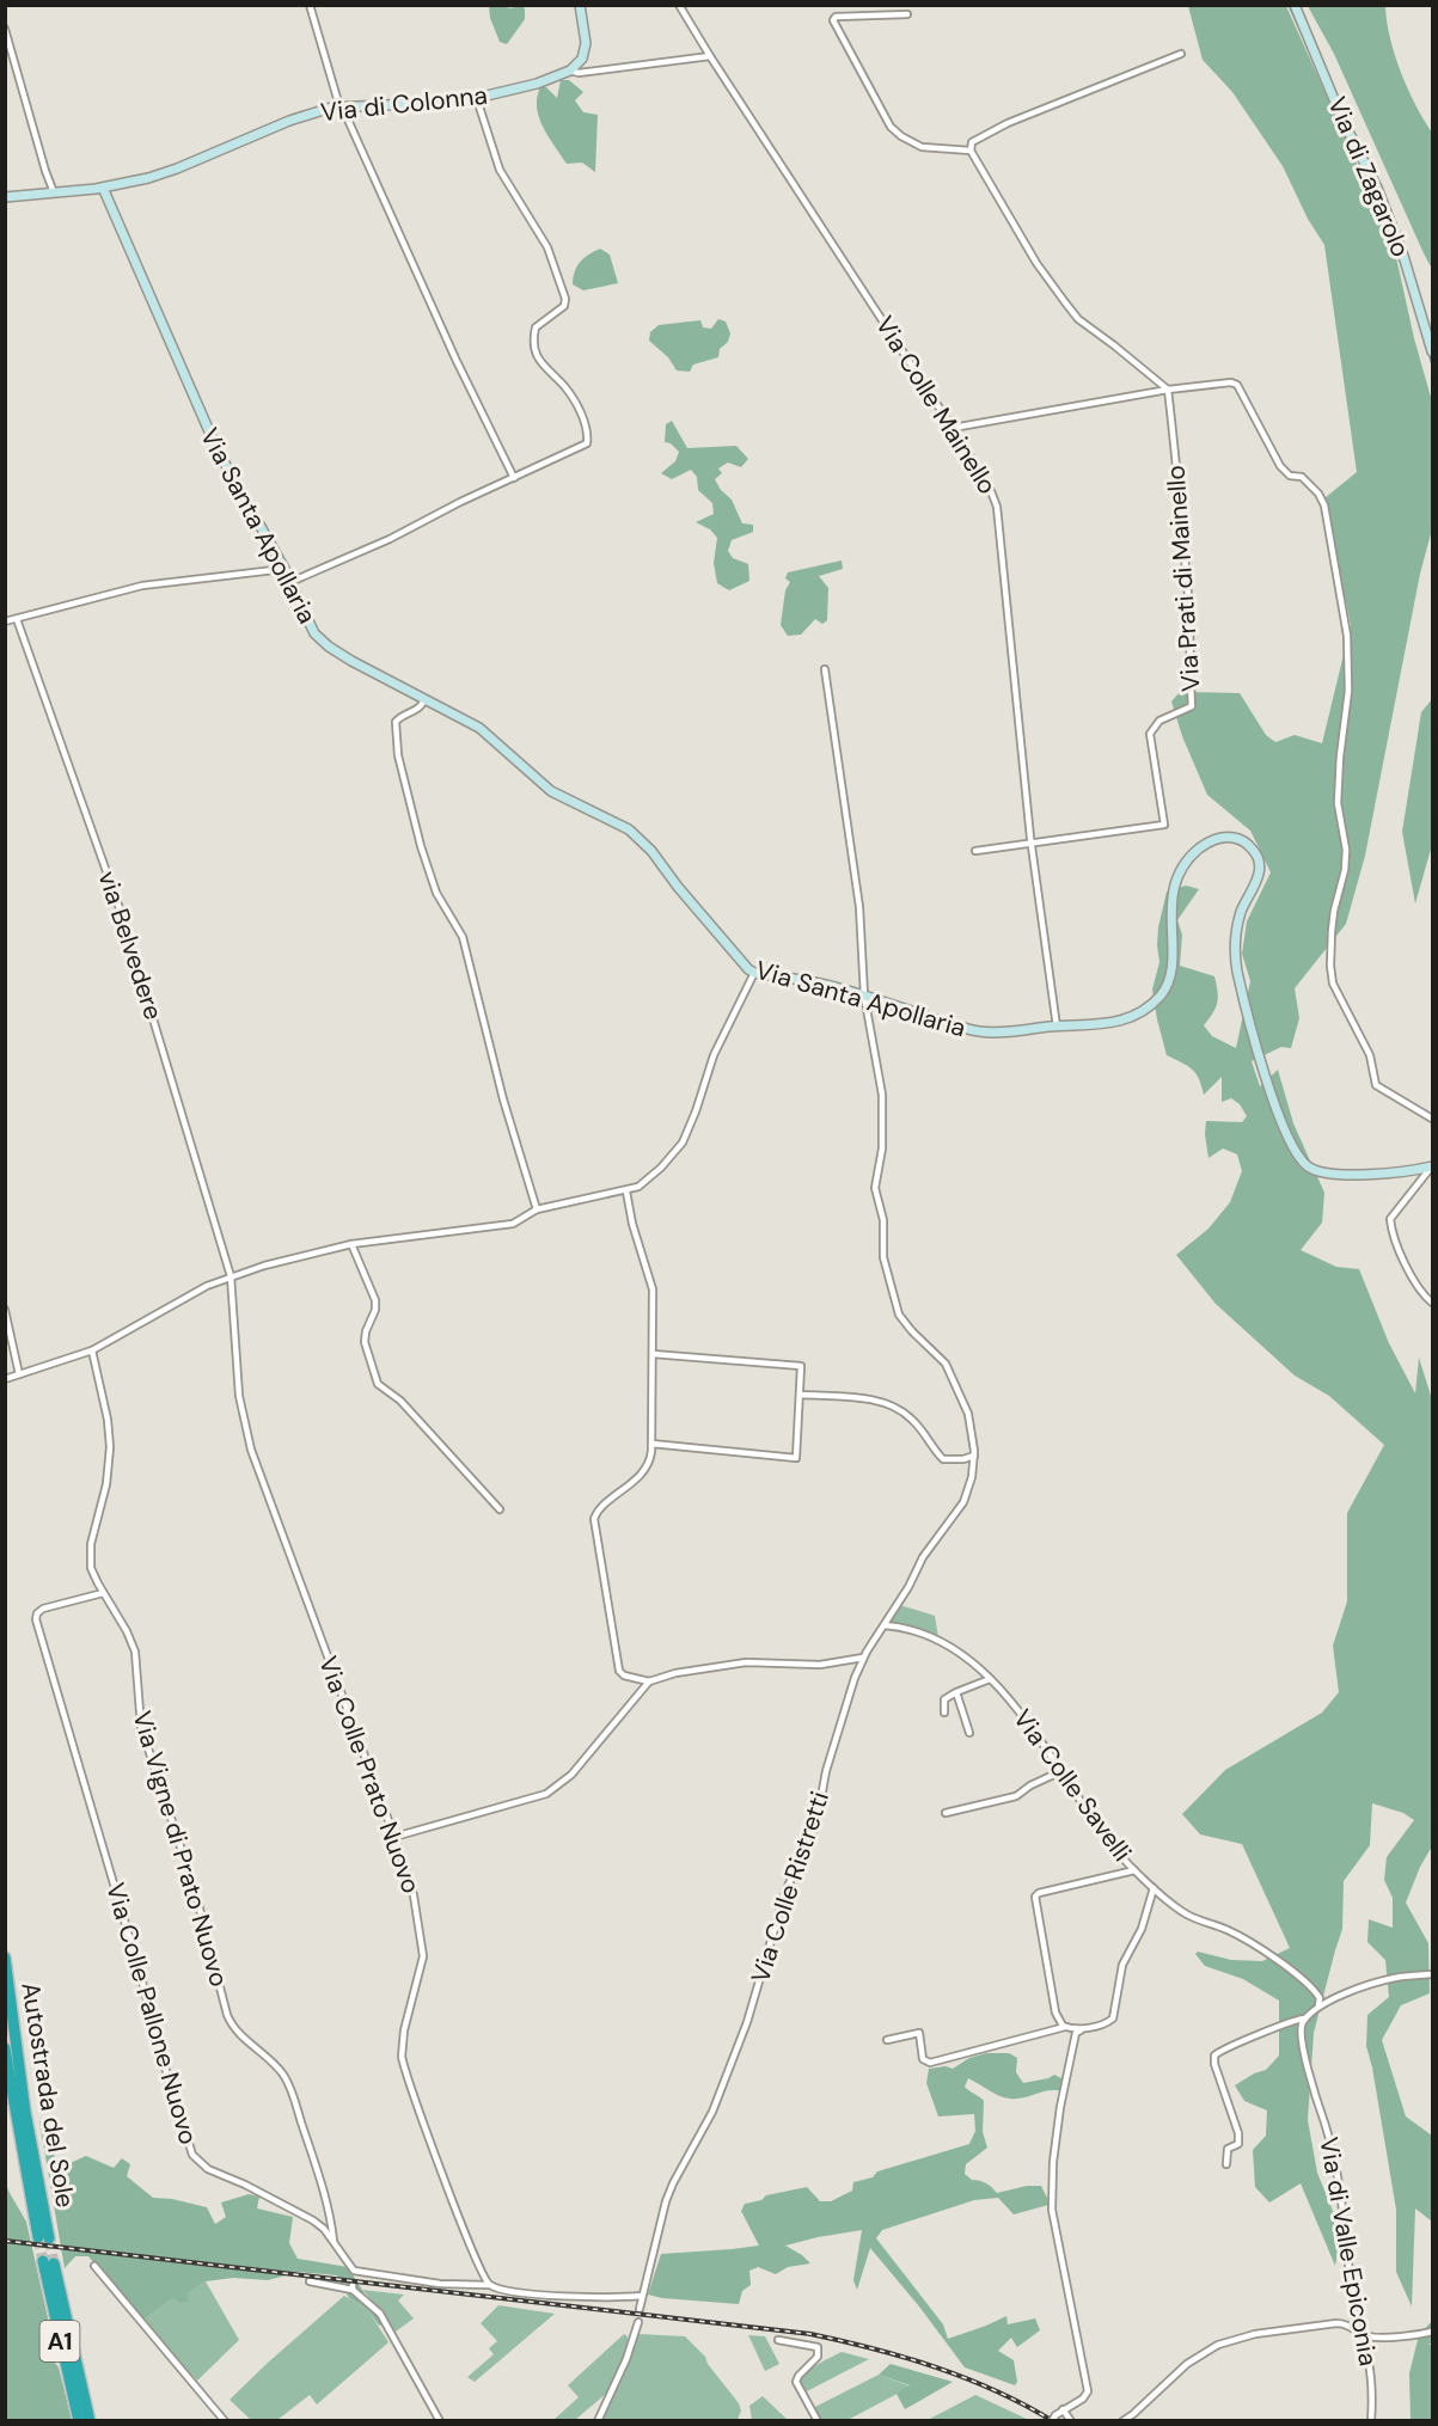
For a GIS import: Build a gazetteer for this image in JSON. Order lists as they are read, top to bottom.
{
  "streets": {
    "highway": ["Autostrada del Sole", "A1"],
    "street": [
      "Via di Colonna",
      "Via di Zagarolo",
      "Via Colle Mainello",
      "Via Santa Apollaria",
      "Via Prati di Mainello",
      "via Belvedere",
      "Via Colle Prato Nuovo",
      "Via Colle Savelli",
      "Via Vigne di Prato Nuovo",
      "Via Colle Ristretti",
      "Via Colle Pallone Nuovo",
      "Via di Valle Epiconia"
    ]
  },
  "crossings": [
    ["Via di Colonna", "Via Santa Apollaria"],
    ["Via Colle Mainello", "Via Santa Apollaria"],
    ["Via Colle Mainello", "Via Prati di Mainello"],
    ["Via Santa Apollaria", "Via Colle Ristretti"],
    ["via Belvedere", "Via Colle Prato Nuovo"],
    ["Via Colle Savelli", "Via Colle Ristretti"],
    ["Via Vigne di Prato Nuovo", "Via Colle Pallone Nuovo"]
  ]
}
